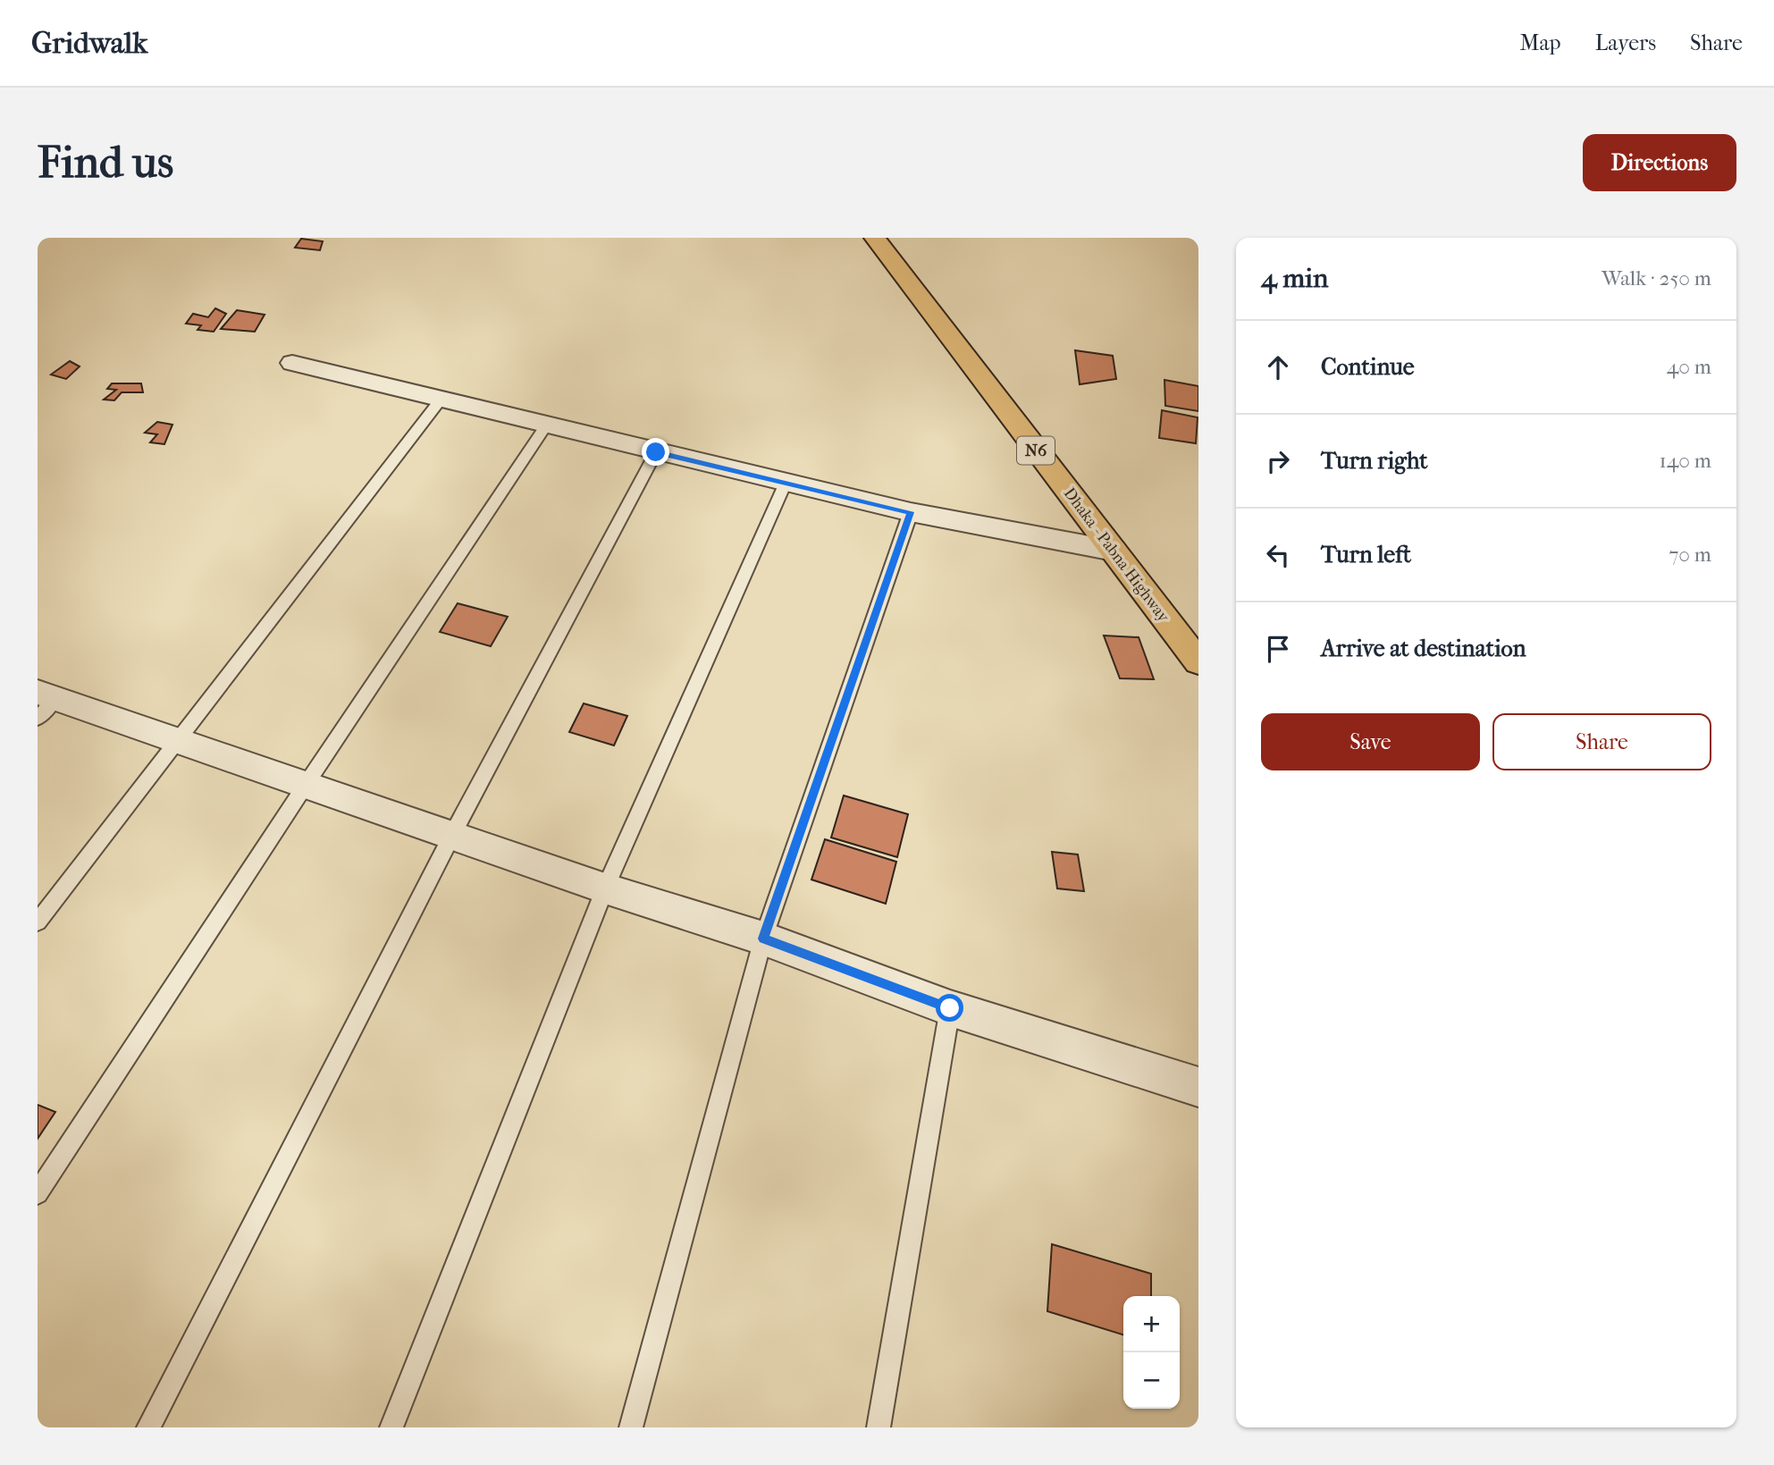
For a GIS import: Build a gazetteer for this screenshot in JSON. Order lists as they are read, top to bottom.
{
  "streets": {
    "highway": ["N6", "Dhaka - Pabna Highway"]
  },
  "page": {
    "header": "Gridwalk",
    "nav": ["Map", "Layers", "Share"],
    "buttons": [
      "Directions",
      ["Save", "Share"]
    ],
    "title": "Find us",
    "heading": ["4 min", "Walk · 250 m"],
    "list": [
      ["Continue", "40 m"],
      ["Turn right", "140 m"],
      ["Turn left", "70 m"],
      "Arrive at destination"
    ],
    "map_buttons": ["+", "−"]
  }
}
